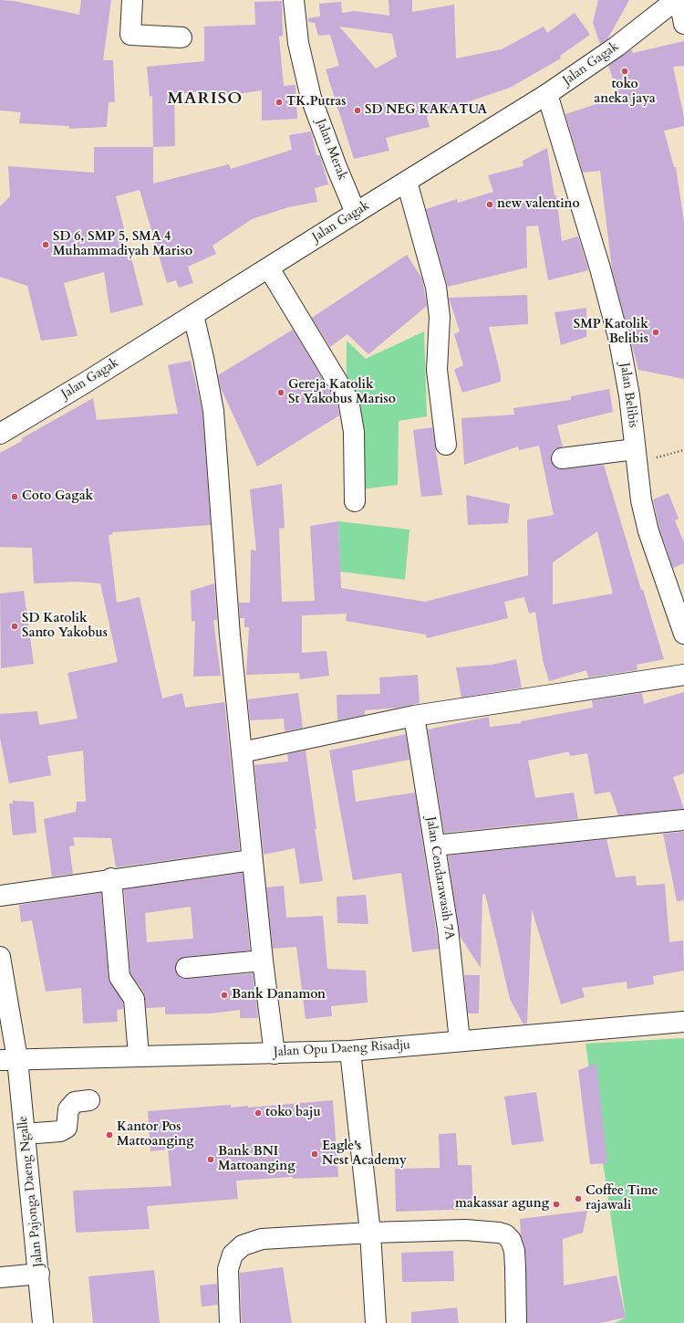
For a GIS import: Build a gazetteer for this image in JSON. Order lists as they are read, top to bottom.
{
  "streets": {
    "street": [
      "Jalan Gagak",
      "Jalan Merak",
      "Jalan Belibis",
      "Jalan Cendarawasih 7A",
      "Jalan Opu Daeng Risadju",
      "Jalan Pajonga Daeng Ngalle"
    ]
  },
  "crossings": [
    ["Jalan Gagak", "Jalan Merak"],
    ["Jalan Gagak", "Jalan Belibis"],
    ["Jalan Cendarawasih 7A", "Jalan Opu Daeng Risadju"],
    ["Jalan Opu Daeng Risadju", "Jalan Pajonga Daeng Ngalle"]
  ],
  "districts": ["MARISO"],
  "places": [
    "toko aneka jaya",
    "TK.Putras",
    "SD NEG KAKATUA",
    "new valentino",
    "SD 6, SMP 5, SMA 4 Muhammadiyah Mariso",
    "SMP Katolik Belibis",
    "Gereja Katolik St Yakobus Mariso",
    "Coto Gagak",
    "SD Katolik Santo Yakobus",
    "Bank Danamon",
    "toko baju",
    "Kantor Pos Mattoanging",
    "Eagle's Nest Academy",
    "Bank BNI Mattoanging",
    "Coffee Time rajawali",
    "makassar agung"
  ]
}
